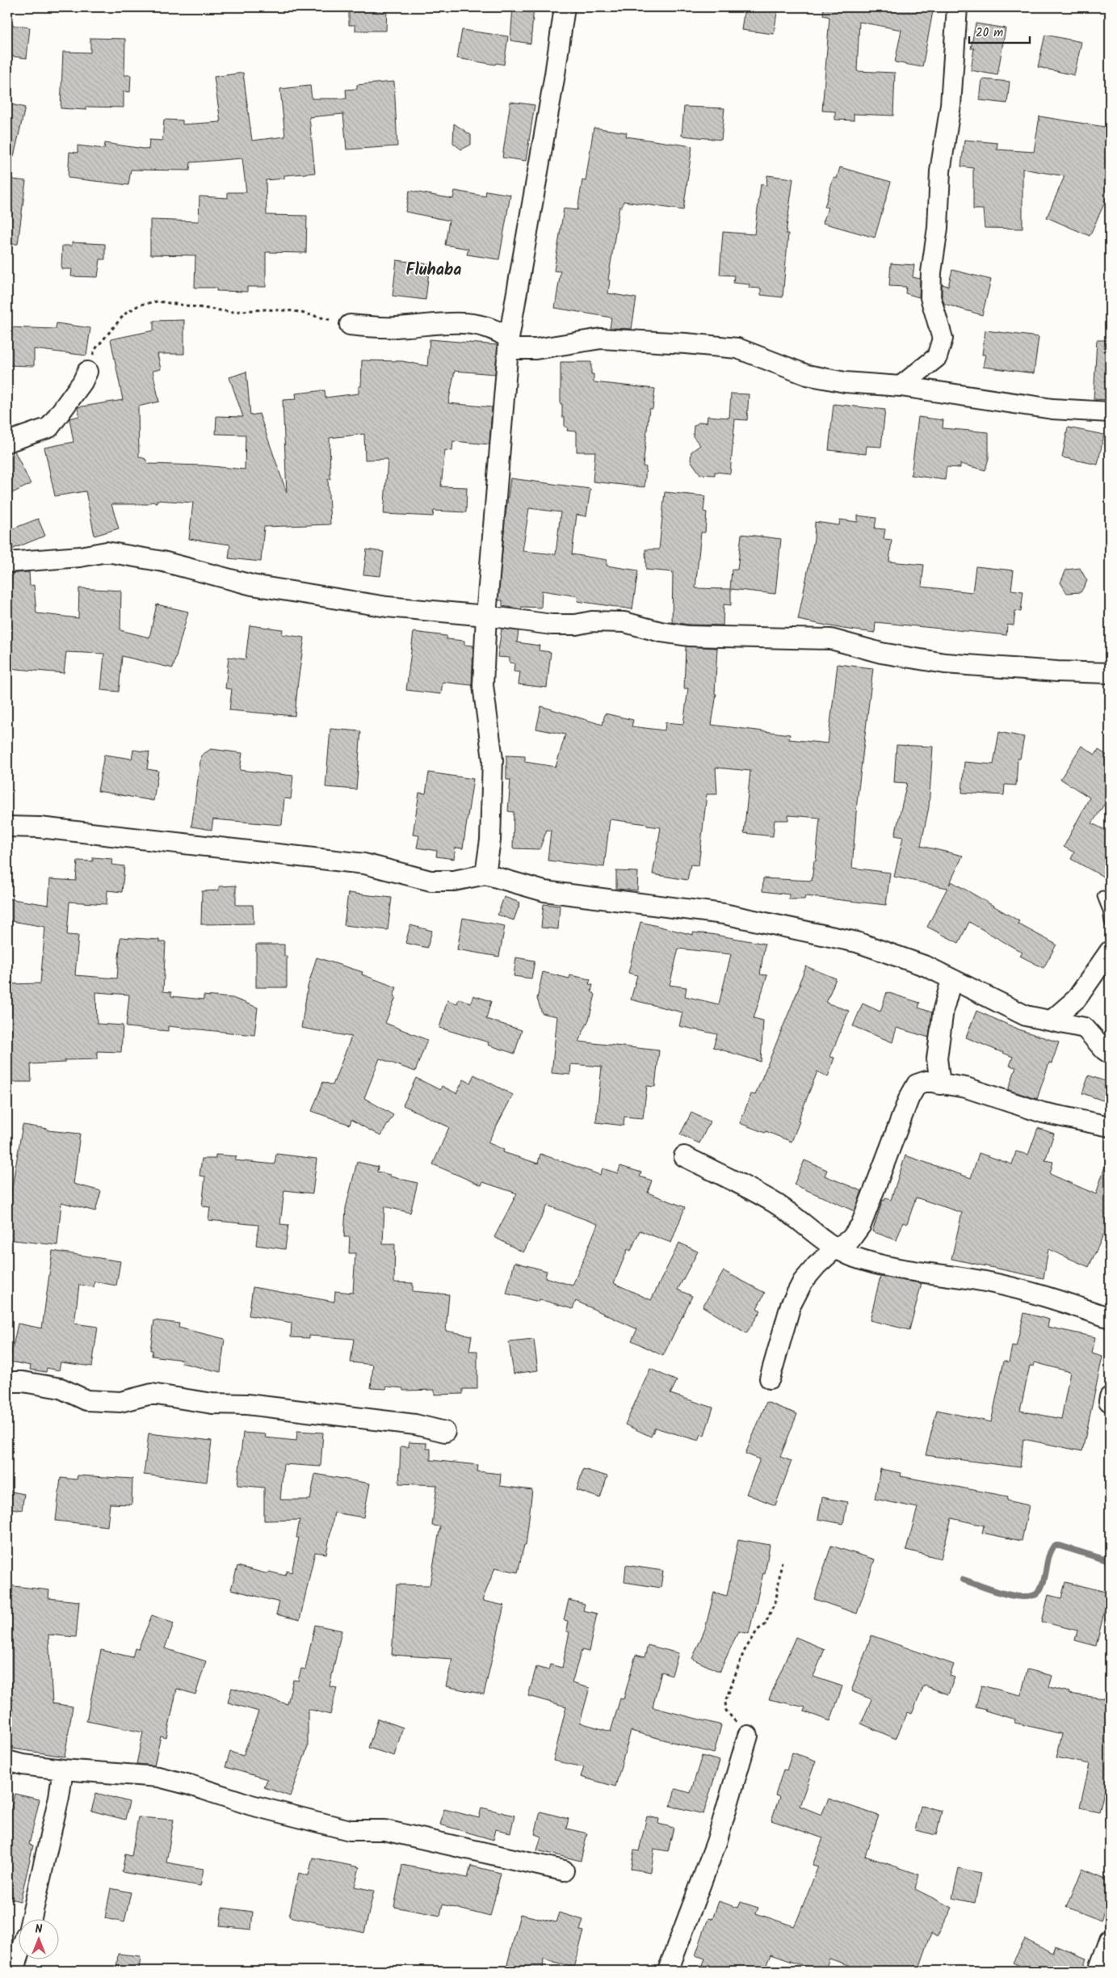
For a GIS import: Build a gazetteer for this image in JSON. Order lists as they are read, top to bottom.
{
  "districts": ["Fluhaba"],
  "scale_bar": "20 m",
  "north": "top"
}
